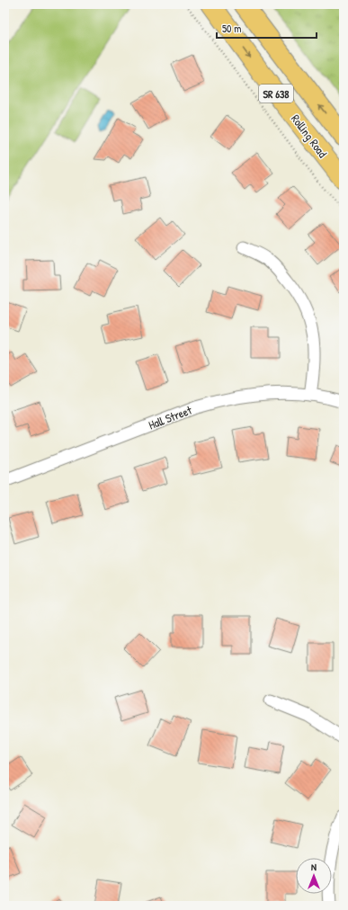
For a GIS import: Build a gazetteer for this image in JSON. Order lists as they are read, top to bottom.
{
  "streets": {
    "main road": ["SR 638", "Rolling Road"],
    "street": ["Hall Street"]
  },
  "scale_bar": "50 m",
  "north": "top"
}
